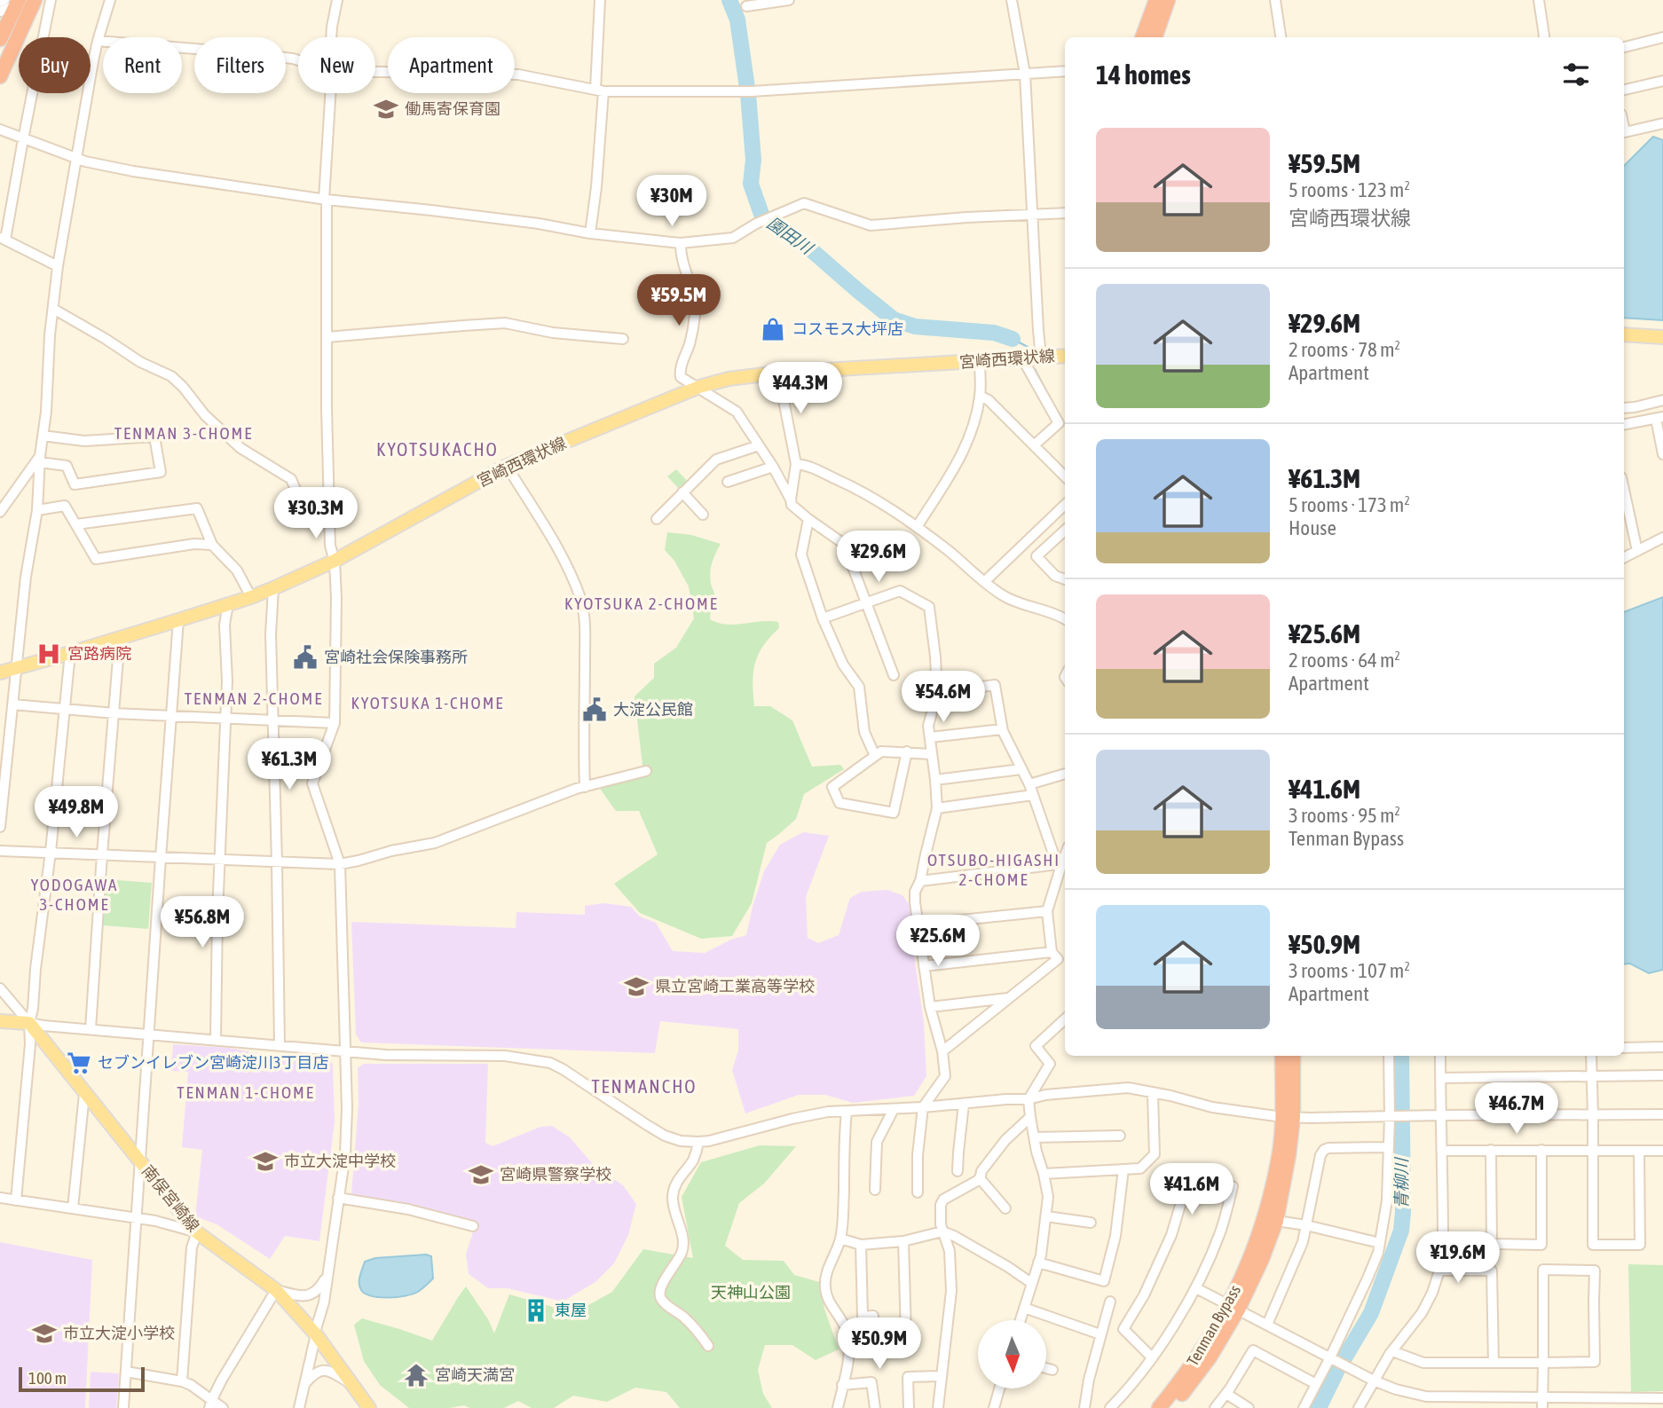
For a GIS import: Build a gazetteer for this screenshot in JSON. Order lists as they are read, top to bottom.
{
  "streets": {
    "highway": ["Tenman Bypass"],
    "main road": ["宮崎西環状線", "南俣宮崎線"]
  },
  "districts": [
    "TENMAN 3-CHOME",
    "KYOTSUKACHO",
    "KYOTSUKA 2-CHOME",
    "TENMAN 2-CHOME",
    "KYOTSUKA 1-CHOME",
    "OTSUBO-HIGASHI 2-CHOME",
    "YODOGAWA 3-CHOME",
    "TENMANCHO",
    "TENMAN 1-CHOME"
  ],
  "water": ["園田川", "青柳川"],
  "parks": ["天神山公園"],
  "places": {
    "school or university": [
      "働馬寄保育園",
      "県立宮崎工業高等学校",
      "市立大淀中学校",
      "宮崎県警察学校",
      "市立大淀小学校"
    ],
    "shop": ["コスモス大坪店"],
    "hospital": ["宮路病院"],
    "public building": ["宮崎社会保険事務所", "大淀公民館"],
    "supermarket": ["セブンイレブン宮崎淀川3丁目店"],
    "building": ["東屋"],
    "temple": ["宮崎天満宮"]
  },
  "scale_bar": "100 m",
  "north": "bottom",
  "page": {
    "chip": [
      "Buy",
      "Rent",
      "Filters",
      "New",
      "Apartment"
    ],
    "heading": "14 homes",
    "list": [
      {
        "name": "¥59.5M",
        "note": "5 rooms · 123 m² · 宮崎西環状線"
      },
      {
        "name": "¥29.6M",
        "note": "2 rooms · 78 m² · Apartment"
      },
      {
        "name": "¥61.3M",
        "note": "5 rooms · 173 m² · House"
      },
      {
        "name": "¥25.6M",
        "note": "2 rooms · 64 m² · Apartment"
      },
      {
        "name": "¥41.6M",
        "note": "3 rooms · 95 m² · Tenman Bypass"
      },
      {
        "name": "¥50.9M",
        "note": "3 rooms · 107 m² · Apartment"
      }
    ],
    "price": [
      "¥30M",
      "¥59.5M",
      "¥44.3M",
      "¥30.3M",
      "¥29.6M",
      "¥54.6M",
      "¥61.3M",
      "¥49.8M",
      "¥56.8M",
      "¥25.6M",
      "¥46.7M",
      "¥41.6M",
      "¥19.6M",
      "¥50.9M"
    ],
    "scale": "100 m"
  }
}
